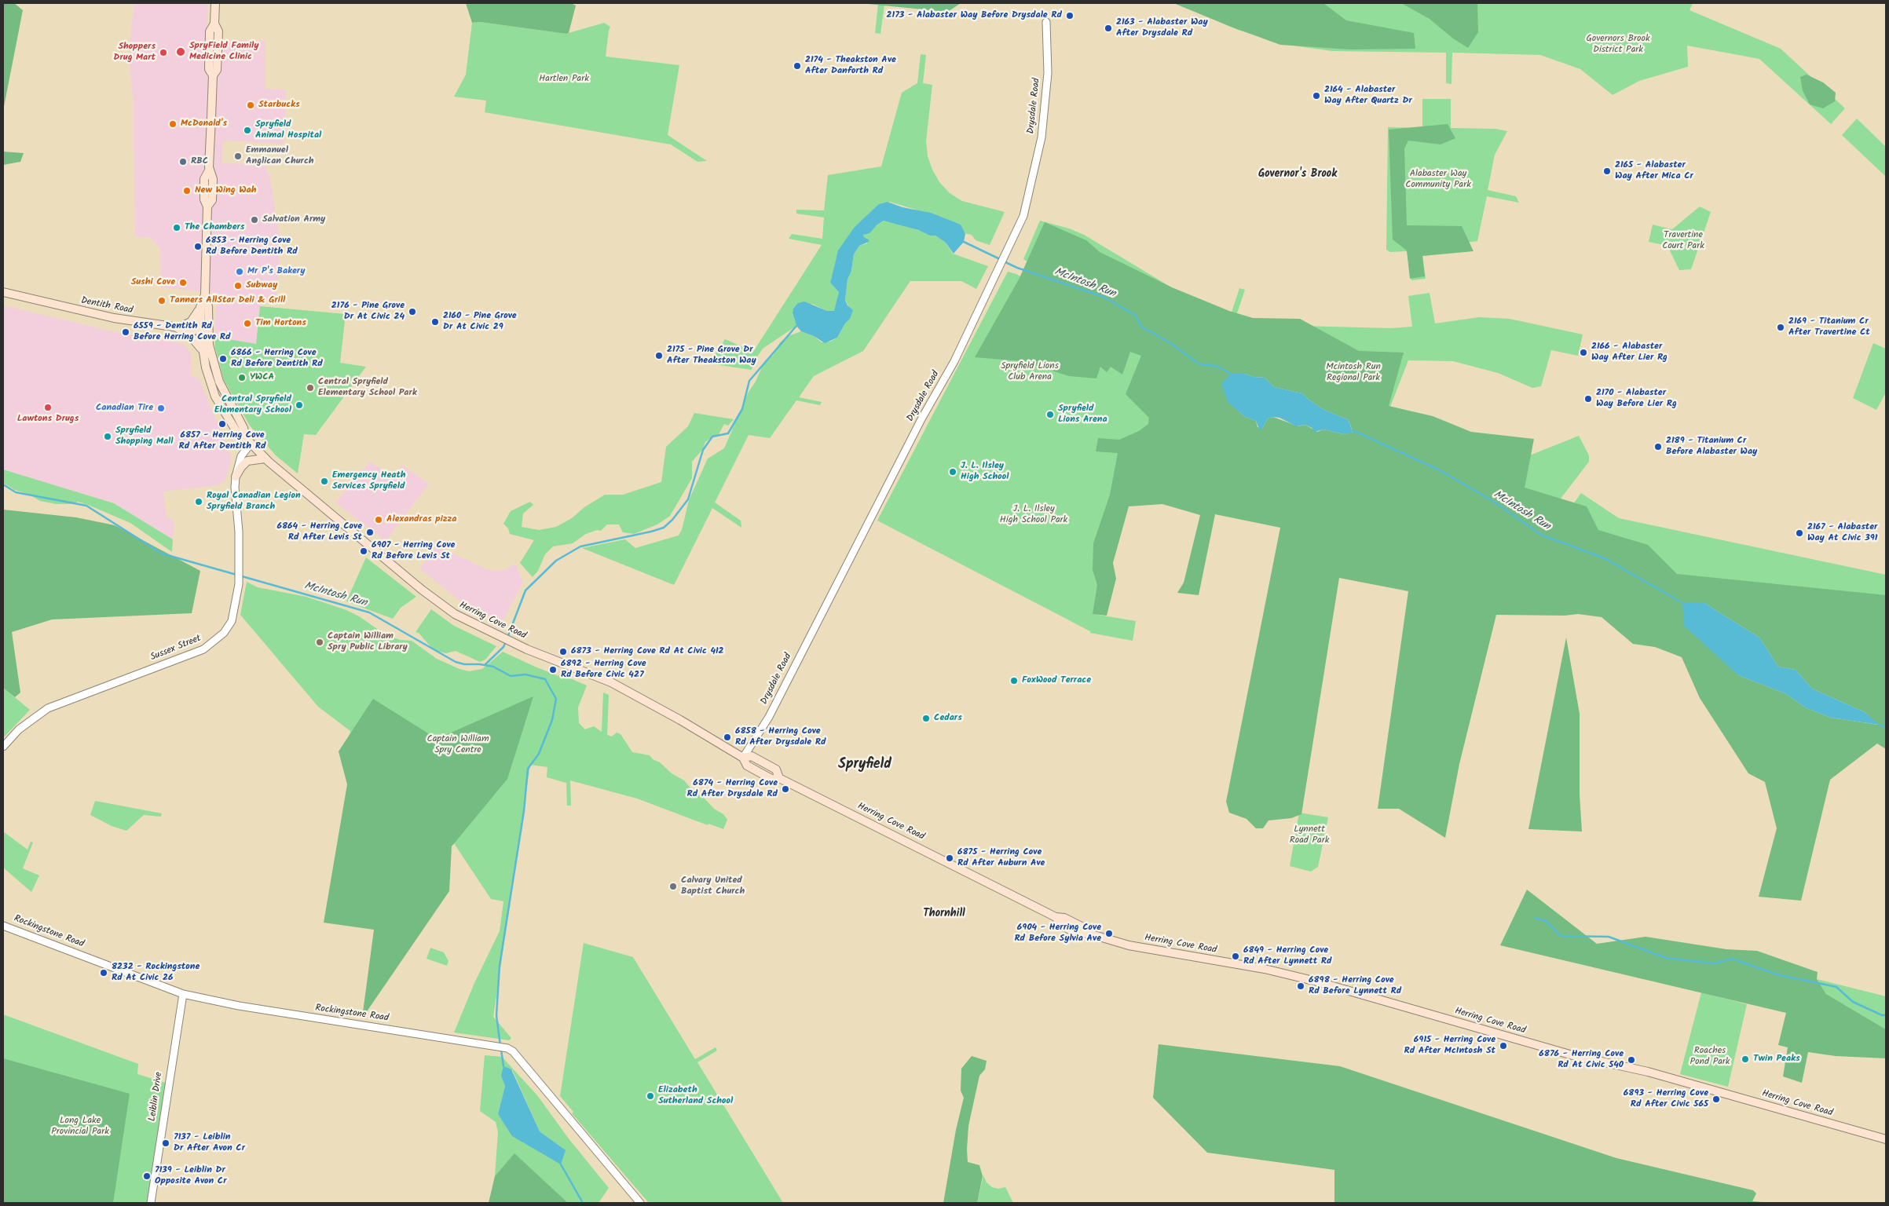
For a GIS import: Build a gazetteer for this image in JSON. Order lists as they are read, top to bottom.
{
  "streets": {
    "main road": ["Dentith Road", "Herring Cove Road"],
    "street": [
      "Drysdale Road",
      "Sussex Street",
      "Rockingstone Road",
      "Leiblin Drive"
    ]
  },
  "crossings": [
    ["Drysdale Road", "Herring Cove Road"],
    ["Dentith Road", "Herring Cove Road"],
    ["Herring Cove Road", "Sussex Street"],
    ["Rockingstone Road", "Leiblin Drive"]
  ],
  "districts": ["Governor's Brook", "Spryfield", "Thornhill"],
  "water": ["McIntosh Run"],
  "parks": [
    "Governors Brook District Park",
    "Hartlen Park",
    "Alabaster Way Community Park",
    "Travertine Court Park",
    "Spryfield Lions Club Arena",
    "Mcintosh Run Regional Park",
    "J. L. Ilsley High School Park",
    "Captain William Spry Centre",
    "Lynnett Road Park",
    "Roaches Pond Park",
    "Long Lake Provincial Park"
  ],
  "places": [
    "2173 - Alabaster Way Before Drysdale Rd",
    "2163 - Alabaster Way After Drysdale Rd",
    "SpryField Family Medicine Clinic",
    "Shoppers Drug Mart",
    "2174 - Theakston Ave After Danforth Rd",
    "2164 - Alabaster Way After Quartz Dr",
    "Starbucks",
    "McDonald's",
    "Spryfield Animal Hospital",
    "Emmanuel Anglican Church",
    "RBC",
    "2165 - Alabaster Way After Mica Cr",
    "New Wing Wah",
    "Salvation Army",
    "The Chambers",
    "6853 - Herring Cove Rd Before Dentith Rd",
    "Mr P's Bakery",
    "Sushi Cove",
    "Subway",
    "Tanners AllStar Deli & Grill",
    "2176 - Pine Grove Dr At Civic 24",
    "2160 - Pine Grove Dr At Civic 29",
    "Tim Hortons",
    "2169 - Titanium Cr After Travertine Ct",
    "6559 - Dentith Rd Before Herring Cove Rd",
    "2166 - Alabaster Way After Lier Rg",
    "2175 - Pine Grove Dr After Theakston Way",
    "6866 - Herring Cove Rd Before Dentith Rd",
    "YWCA",
    "Central Spryfield Elementary School Park",
    "2170 - Alabaster Way Before Lier Rg",
    "Central Spryfield Elementary School",
    "Lawtons Drugs",
    "Canadian Tire",
    "Spryfield Lions Arena",
    "6857 - Herring Cove Rd After Dentith Rd",
    "Spryfield Shopping Mall",
    "2189 - Titanium Cr Before Alabaster Way",
    "J. L. Ilsley High School",
    "Emergency Heath Services Spryfield",
    "Royal Canadian Legion Spryfield Branch",
    "Alexandras pizza",
    "6864 - Herring Cove Rd After Levis St",
    "2167 - Alabaster Way At Civic 391",
    "6907 - Herring Cove Rd Before Levis St",
    "Captain William Spry Public Library",
    "6873 - Herring Cove Rd At Civic 412",
    "6892 - Herring Cove Rd Before Civic 427",
    "FoxWood Terrace",
    "Cedars",
    "6858 - Herring Cove Rd After Drysdale Rd",
    "6874 - Herring Cove Rd After Drysdale Rd",
    "6875 - Herring Cove Rd After Auburn Ave",
    "Calvary United Baptist Church",
    "6904 - Herring Cove Rd Before Sylvia Ave",
    "6849 - Herring Cove Rd After Lynnett Rd",
    "8232 - Rockingstone Rd At Civic 26",
    "6898 - Herring Cove Rd Before Lynnett Rd",
    "6915 - Herring Cove Rd After McIntosh St",
    "Twin Peaks",
    "6876 - Herring Cove Rd At Civic 540",
    "Elizabeth Sutherland School",
    "6893 - Herring Cove Rd After Civic 565",
    "7137 - Leiblin Dr After Avon Cr",
    "7139 - Leiblin Dr Opposite Avon Cr"
  ]
}
